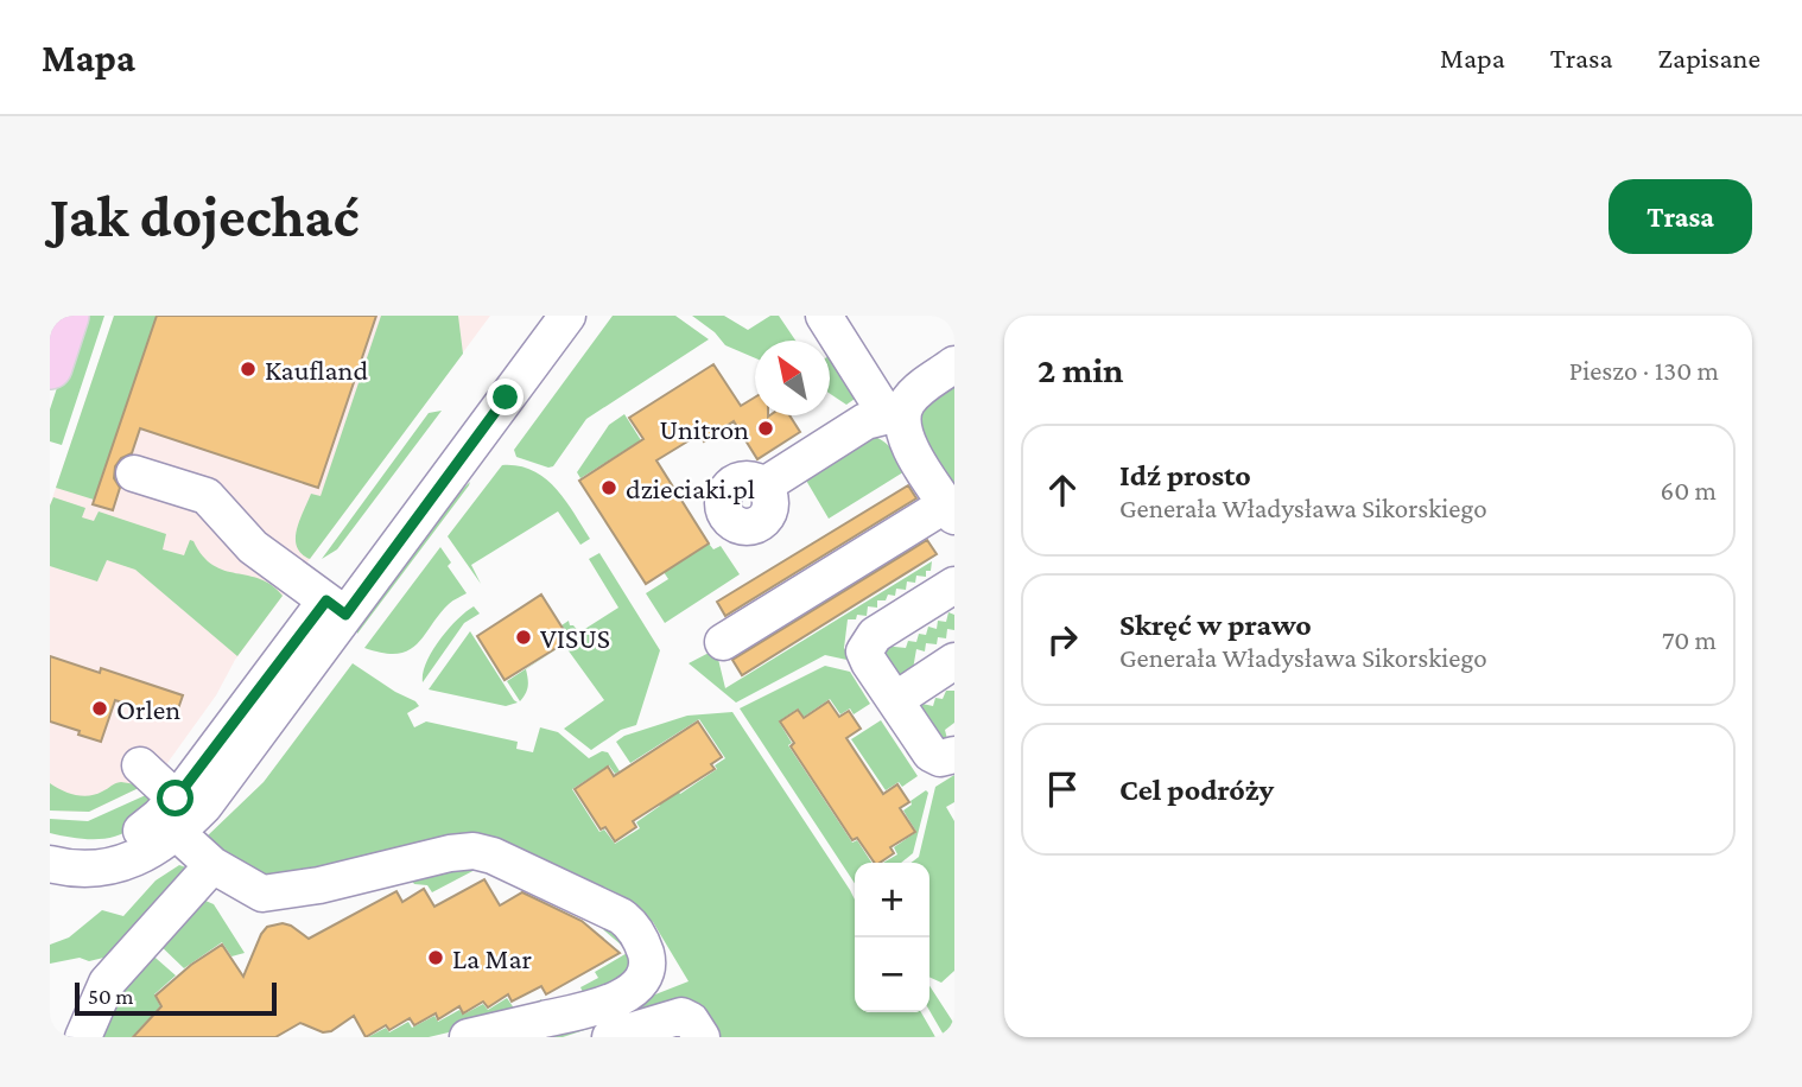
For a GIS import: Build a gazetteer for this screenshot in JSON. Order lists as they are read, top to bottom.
{
  "places": [
    "Kaufland",
    "Unitron",
    "dzieciaki.pl",
    "VISUS",
    "Orlen",
    "La Mar"
  ],
  "scale_bar": "50 m",
  "north": "top left",
  "page": {
    "header": "Mapa",
    "nav": ["Mapa", "Trasa", "Zapisane"],
    "buttons": "Trasa",
    "title": "Jak dojechać",
    "heading": ["2 min", "Pieszo · 130 m"],
    "list": [
      ["Idź prosto", "Generała Władysława Sikorskiego", "60 m"],
      ["Skręć w prawo", "Generała Władysława Sikorskiego", "70 m"],
      "Cel podróży"
    ],
    "map_buttons": ["+", "−"],
    "scale": "50 m"
  }
}
